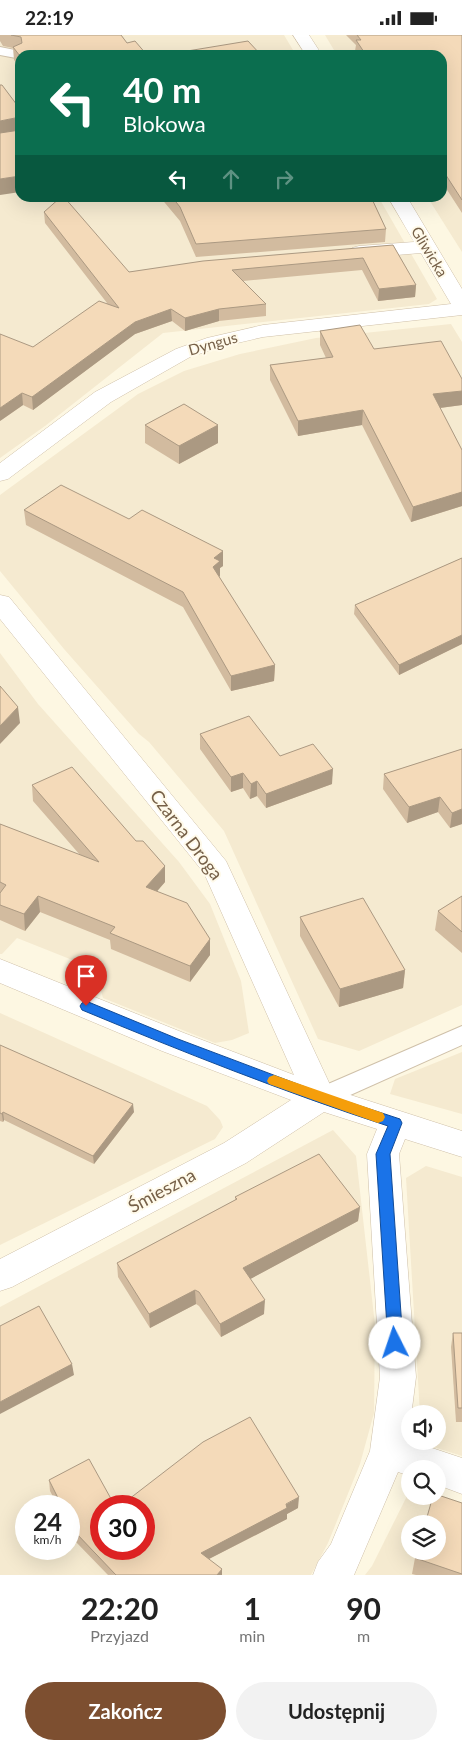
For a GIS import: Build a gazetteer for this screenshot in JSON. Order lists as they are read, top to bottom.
{
  "streets": {
    "street": [
      "Gliwicka",
      "Dyngus",
      "Czarna Droga",
      "Śmieszna"
    ]
  },
  "crossings": [
    ["Gliwicka", "Dyngus"],
    ["Czarna Droga", "Śmieszna"]
  ],
  "page": {
    "status": "22:19",
    "turn": ["40 m", "Blokowa"],
    "speed": "24 km/h",
    "limit": "30",
    "eta": [
      "22:20",
      "Przyjazd",
      "1",
      "min",
      "90",
      "m"
    ],
    "buttons": ["Zakończ", "Udostępnij"]
  }
}
